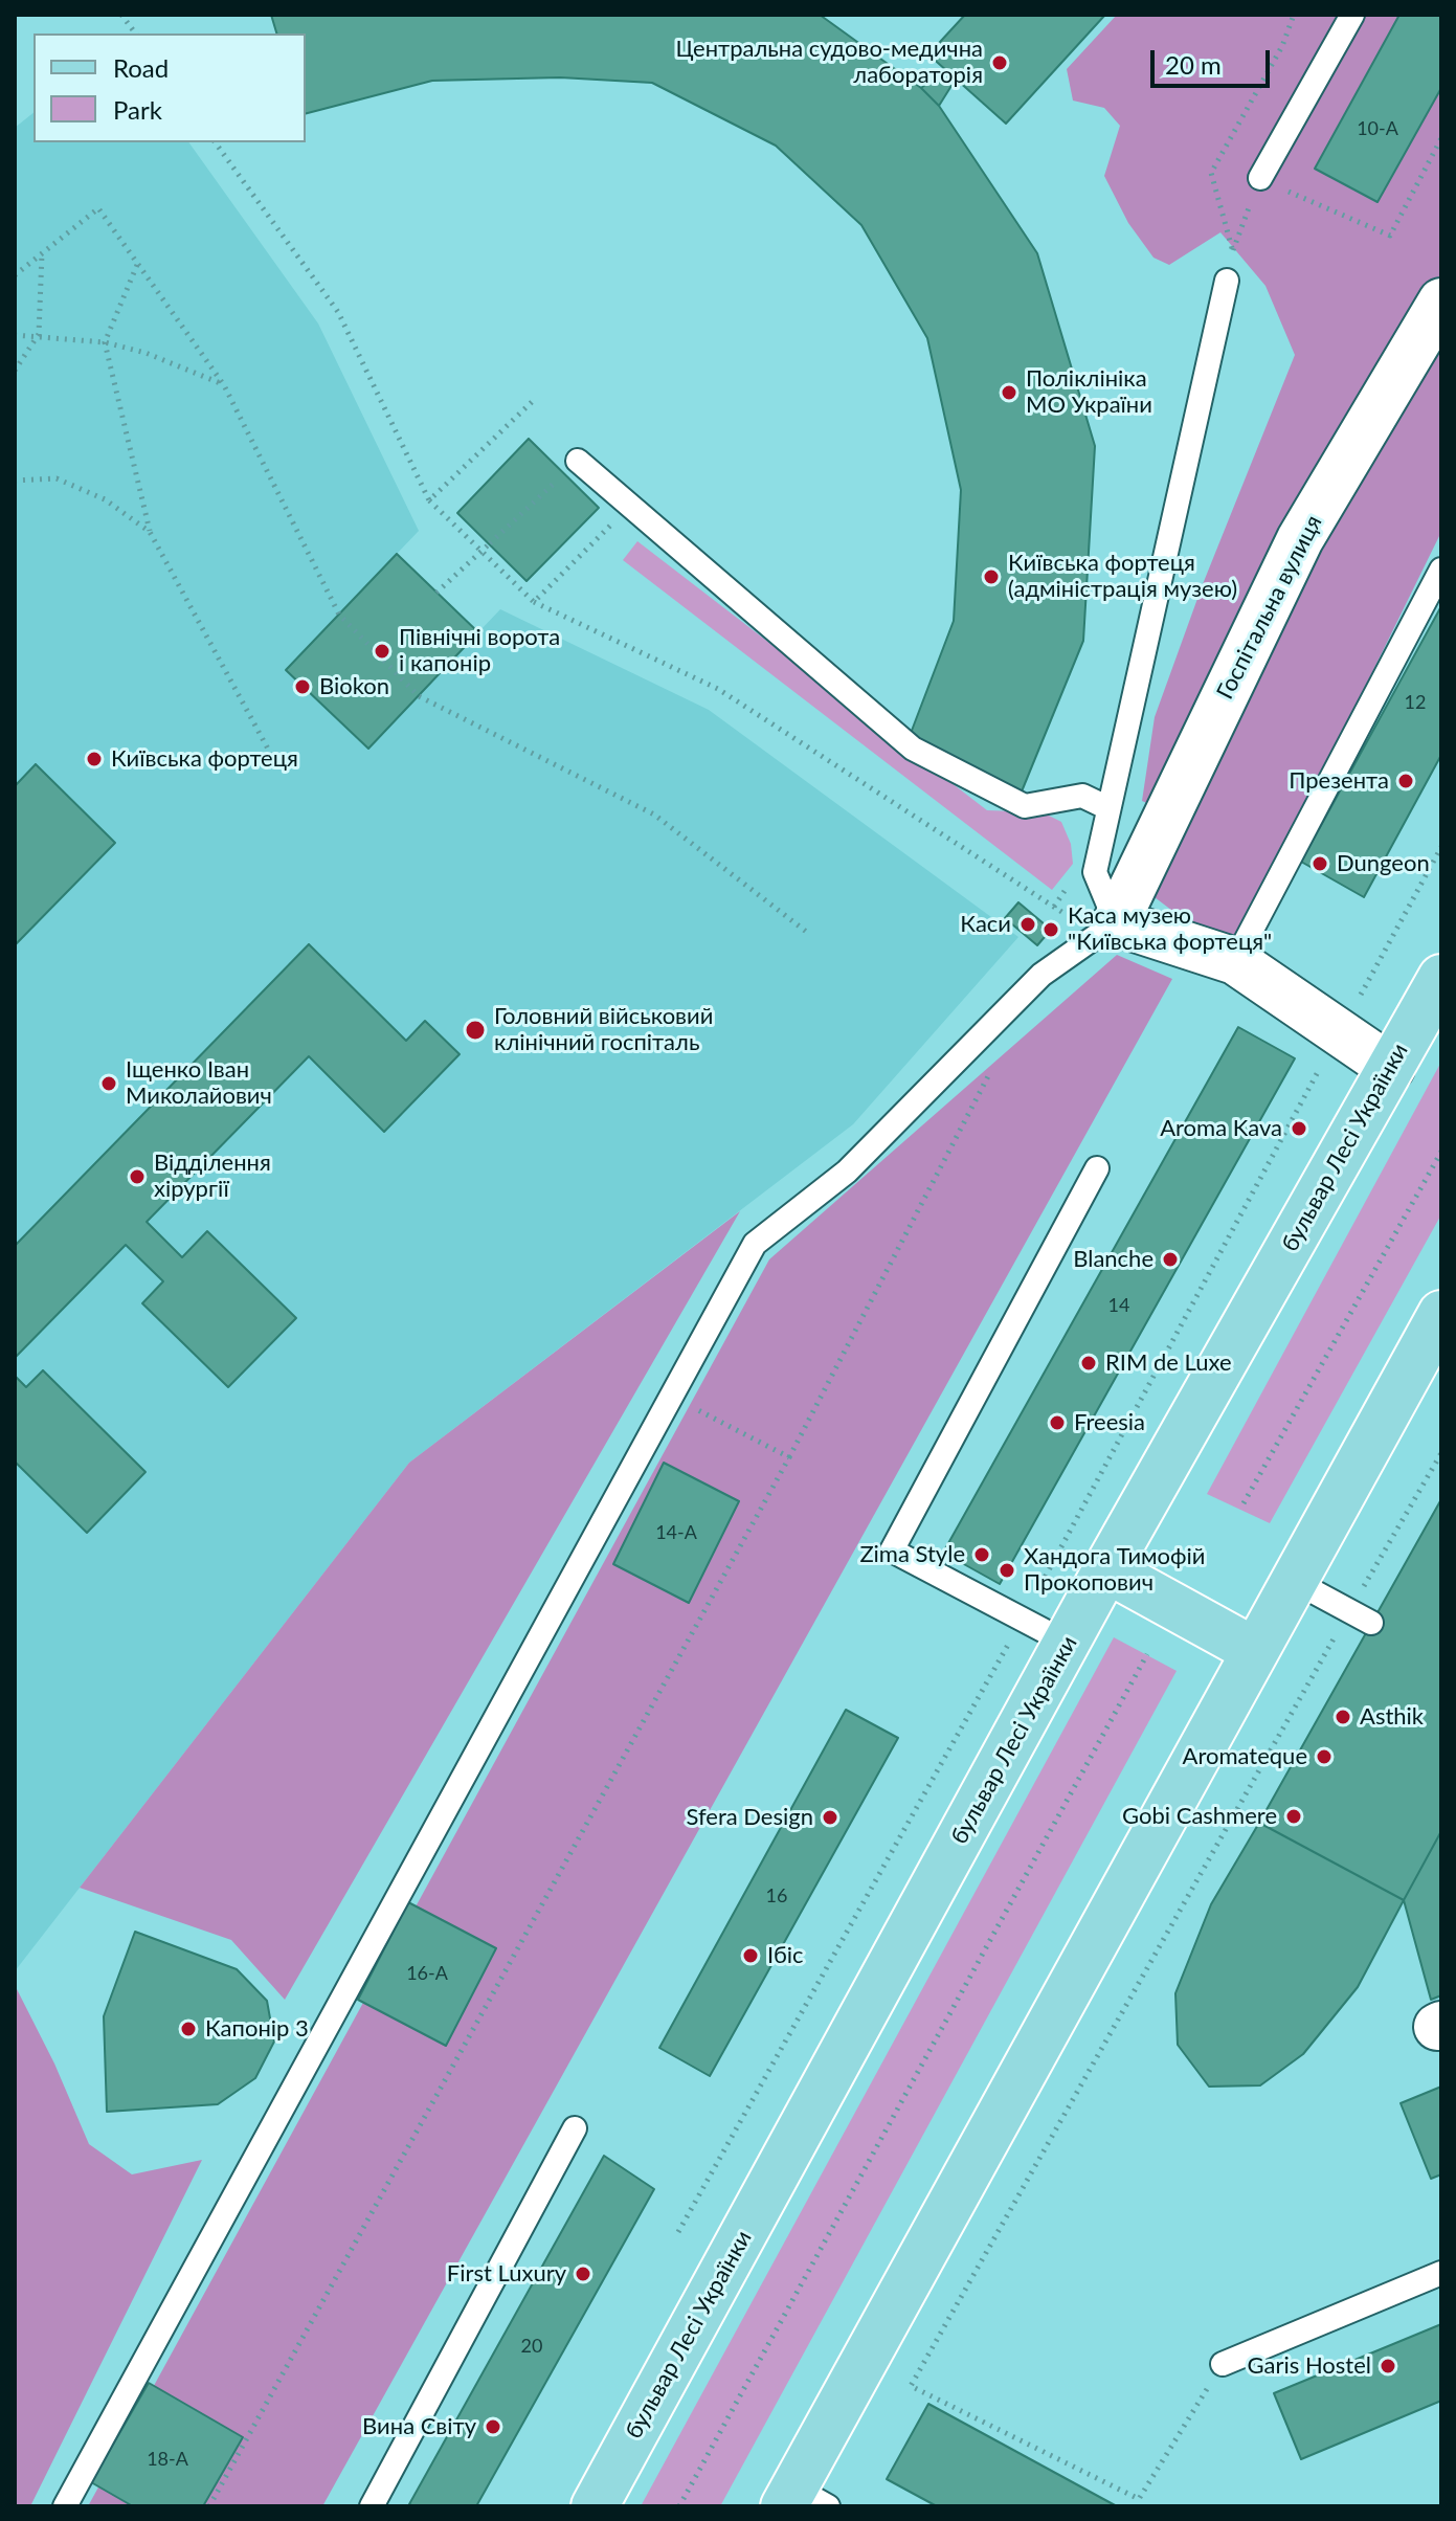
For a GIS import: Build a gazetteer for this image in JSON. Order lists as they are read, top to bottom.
{
  "streets": {
    "main road": ["бульвар Лесі Українки"],
    "street": ["Госпітальна вулиця"]
  },
  "places": [
    "Центральна судово-медична лабораторія",
    "Поліклініка МО України",
    "Київська фортеця (адміністрація музею)",
    "Північні ворота і капонір",
    "Biokon",
    "Київська фортеця",
    "Презента",
    "Dungeon",
    "Каси",
    "Каса музею \"Київська фортеця\"",
    "Головний військовий клінічний госпіталь",
    "Іщенко Іван Миколайович",
    "Aroma Kava",
    "Відділення хірургії",
    "Blanche",
    "RIM de Luxe",
    "Freesia",
    "Zima Style",
    "Хандога Тимофій Прокопович",
    "Asthik",
    "Aromateque",
    "Gobi Cashmere",
    "Sfera Design",
    "Ібіс",
    "Капонір 3",
    "First Luxury",
    "Garis Hostel",
    "Вина Світу"
  ],
  "house_numbers": [
    "10-А",
    "12",
    "14",
    "14-А",
    "16",
    "16-А",
    "20",
    "18-А"
  ],
  "legend": ["Road", "Park"],
  "scale_bar": "20 m"
}
